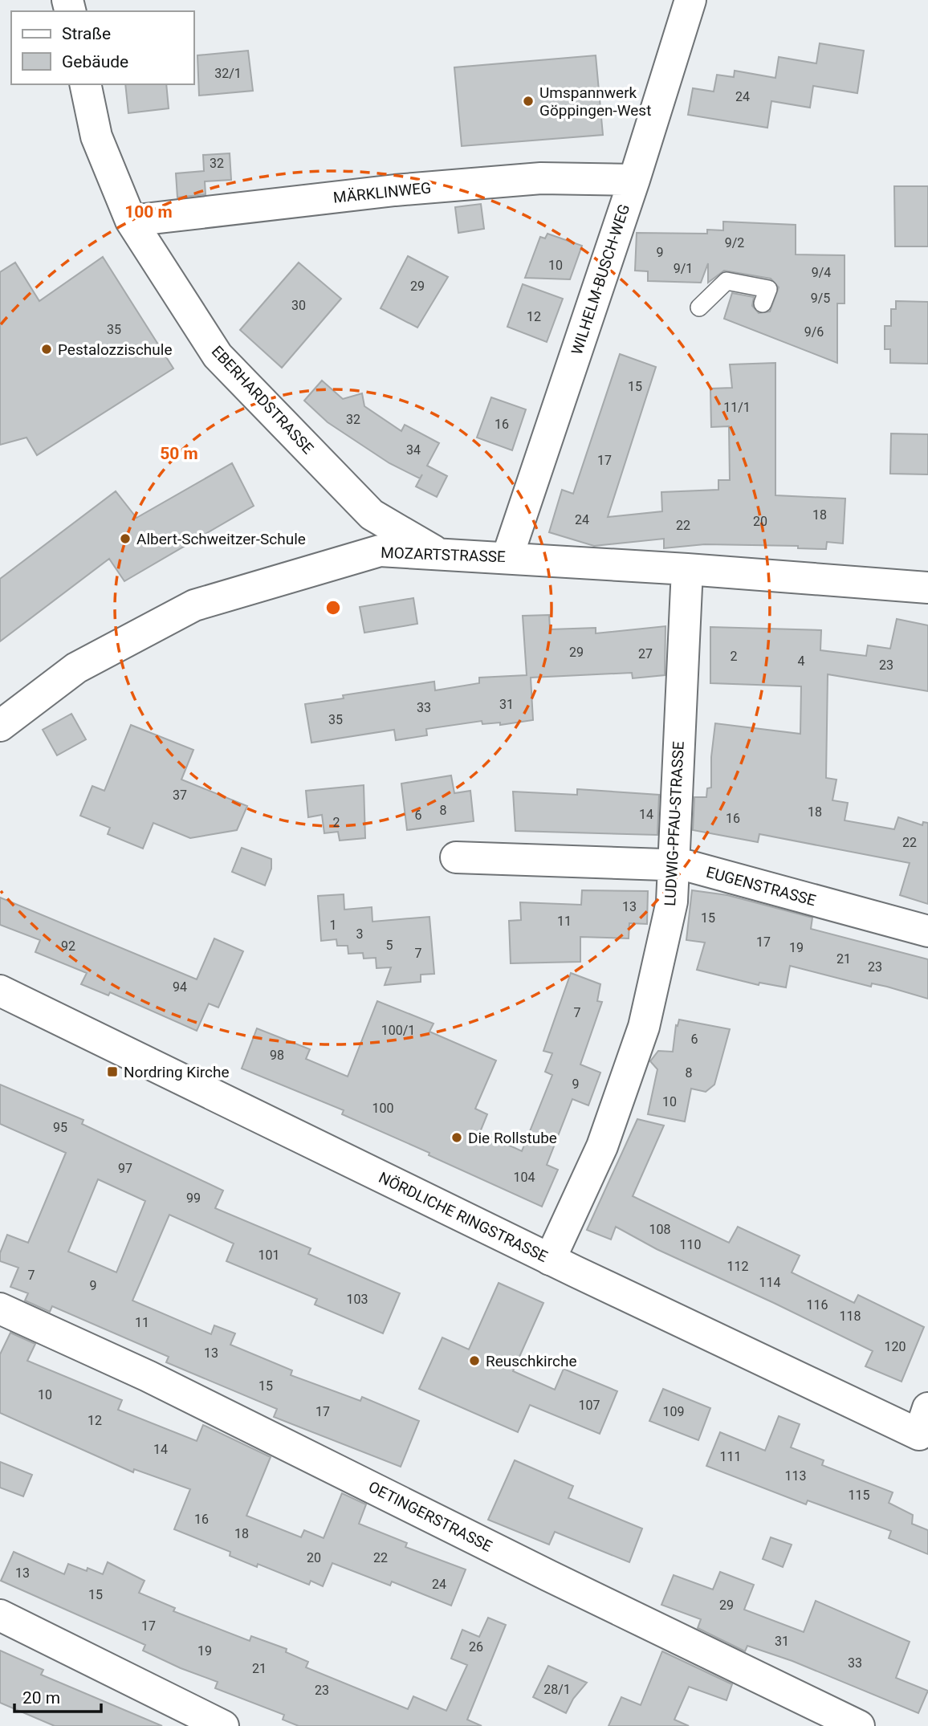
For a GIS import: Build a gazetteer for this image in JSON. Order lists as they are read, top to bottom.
{
  "streets": {
    "street": [
      "MÄRKLINWEG",
      "WILHELM-BUSCH-WEG",
      "EBERHARDSTRASSE",
      "MOZARTSTRASSE",
      "LUDWIG-PFAU-STRASSE",
      "EUGENSTRASSE",
      "NÖRDLICHE RINGSTRASSE",
      "OETINGERSTRASSE"
    ]
  },
  "crossings": [
    ["MÄRKLINWEG", "WILHELM-BUSCH-WEG"],
    ["MÄRKLINWEG", "EBERHARDSTRASSE"],
    ["WILHELM-BUSCH-WEG", "MOZARTSTRASSE"],
    ["EBERHARDSTRASSE", "MOZARTSTRASSE"],
    ["MOZARTSTRASSE", "LUDWIG-PFAU-STRASSE"],
    ["LUDWIG-PFAU-STRASSE", "EUGENSTRASSE"],
    ["LUDWIG-PFAU-STRASSE", "NÖRDLICHE RINGSTRASSE"]
  ],
  "places": {
    "other": [
      "Umspannwerk Göppingen-West",
      "Pestalozzischule",
      "Albert-Schweitzer-Schule",
      "Die Rollstube",
      "Reuschkirche"
    ],
    "transit": ["Nordring Kirche"]
  },
  "house_numbers": [
    "32/1",
    "24",
    "32",
    "9/2",
    "9",
    "10",
    "9/1",
    "9/4",
    "29",
    "9/5",
    "30",
    "12",
    "35",
    "9/6",
    "15",
    "11/1",
    "32",
    "16",
    "34",
    "17",
    "18",
    "24",
    "20",
    "22",
    "29",
    "27",
    "2",
    "4",
    "23",
    "31",
    "33",
    "35",
    "37",
    "8",
    "18",
    "14",
    "6",
    "16",
    "2",
    "22",
    "13",
    "15",
    "11",
    "1",
    "3",
    "17",
    "5",
    "92",
    "19",
    "7",
    "21",
    "23",
    "94",
    "7",
    "100/1",
    "6",
    "98",
    "8",
    "9",
    "10",
    "100",
    "95",
    "97",
    "104",
    "99",
    "108",
    "110",
    "101",
    "112",
    "7",
    "114",
    "9",
    "103",
    "116",
    "118",
    "11",
    "120",
    "13",
    "15",
    "10",
    "107",
    "17",
    "109",
    "12",
    "14",
    "111",
    "113",
    "115",
    "16",
    "18",
    "20",
    "22",
    "13",
    "24",
    "15",
    "29",
    "17",
    "31",
    "26",
    "19",
    "33",
    "21",
    "28/1",
    "23"
  ],
  "legend": ["Straße", "Gebäude"],
  "scale_bar": "20 m",
  "rings": ["100 m", "50 m"]
}
